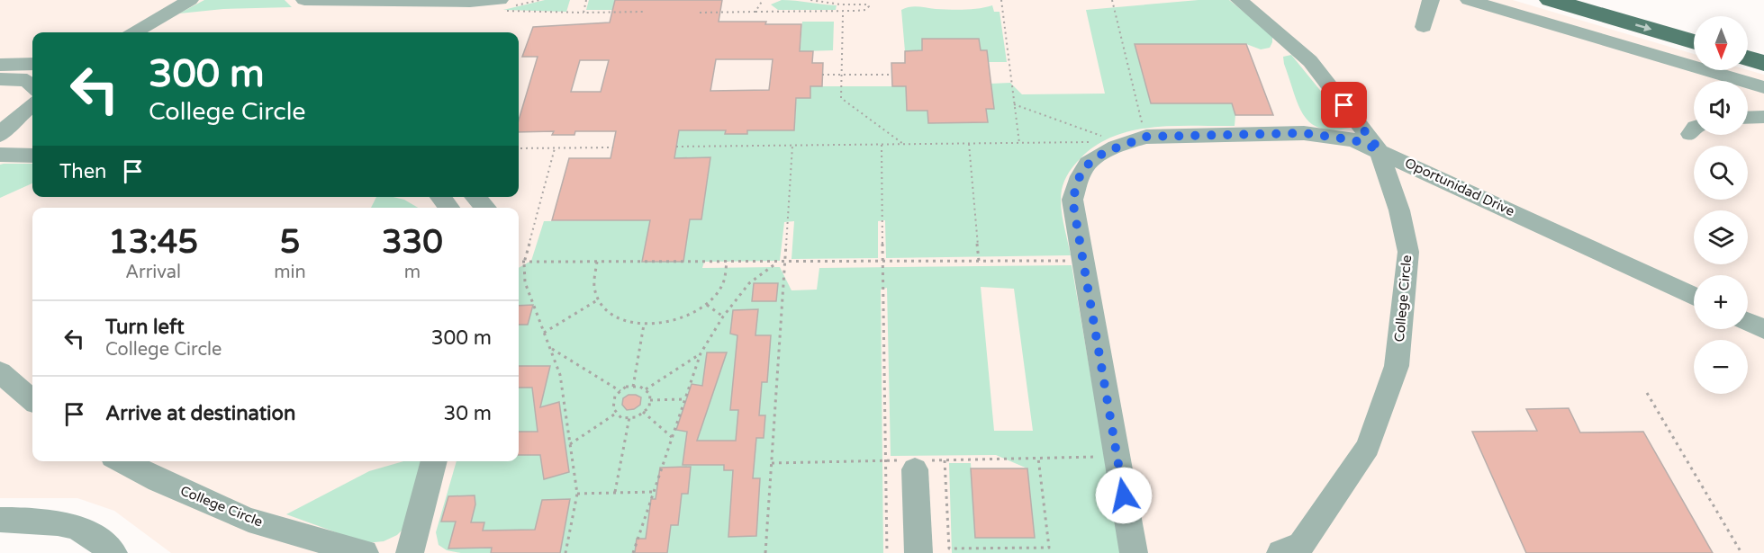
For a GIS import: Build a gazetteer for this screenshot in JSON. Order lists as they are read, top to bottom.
{
  "streets": {
    "street": ["Oportunidad Drive", "College Circle"]
  },
  "crossings": [
    ["Oportunidad Drive", "College Circle"]
  ],
  "north": "bottom",
  "page": {
    "map_buttons": ["+", "−"],
    "turn": ["300 m", "College Circle"],
    "then": "Then",
    "eta": [
      "13:45",
      "Arrival",
      "5",
      "min",
      "330",
      "m"
    ],
    "list": [
      {
        "name": "Turn left",
        "note": "College Circle",
        "value": "300 m"
      },
      {
        "name": "Arrive at destination",
        "value": "30 m"
      }
    ]
  }
}
